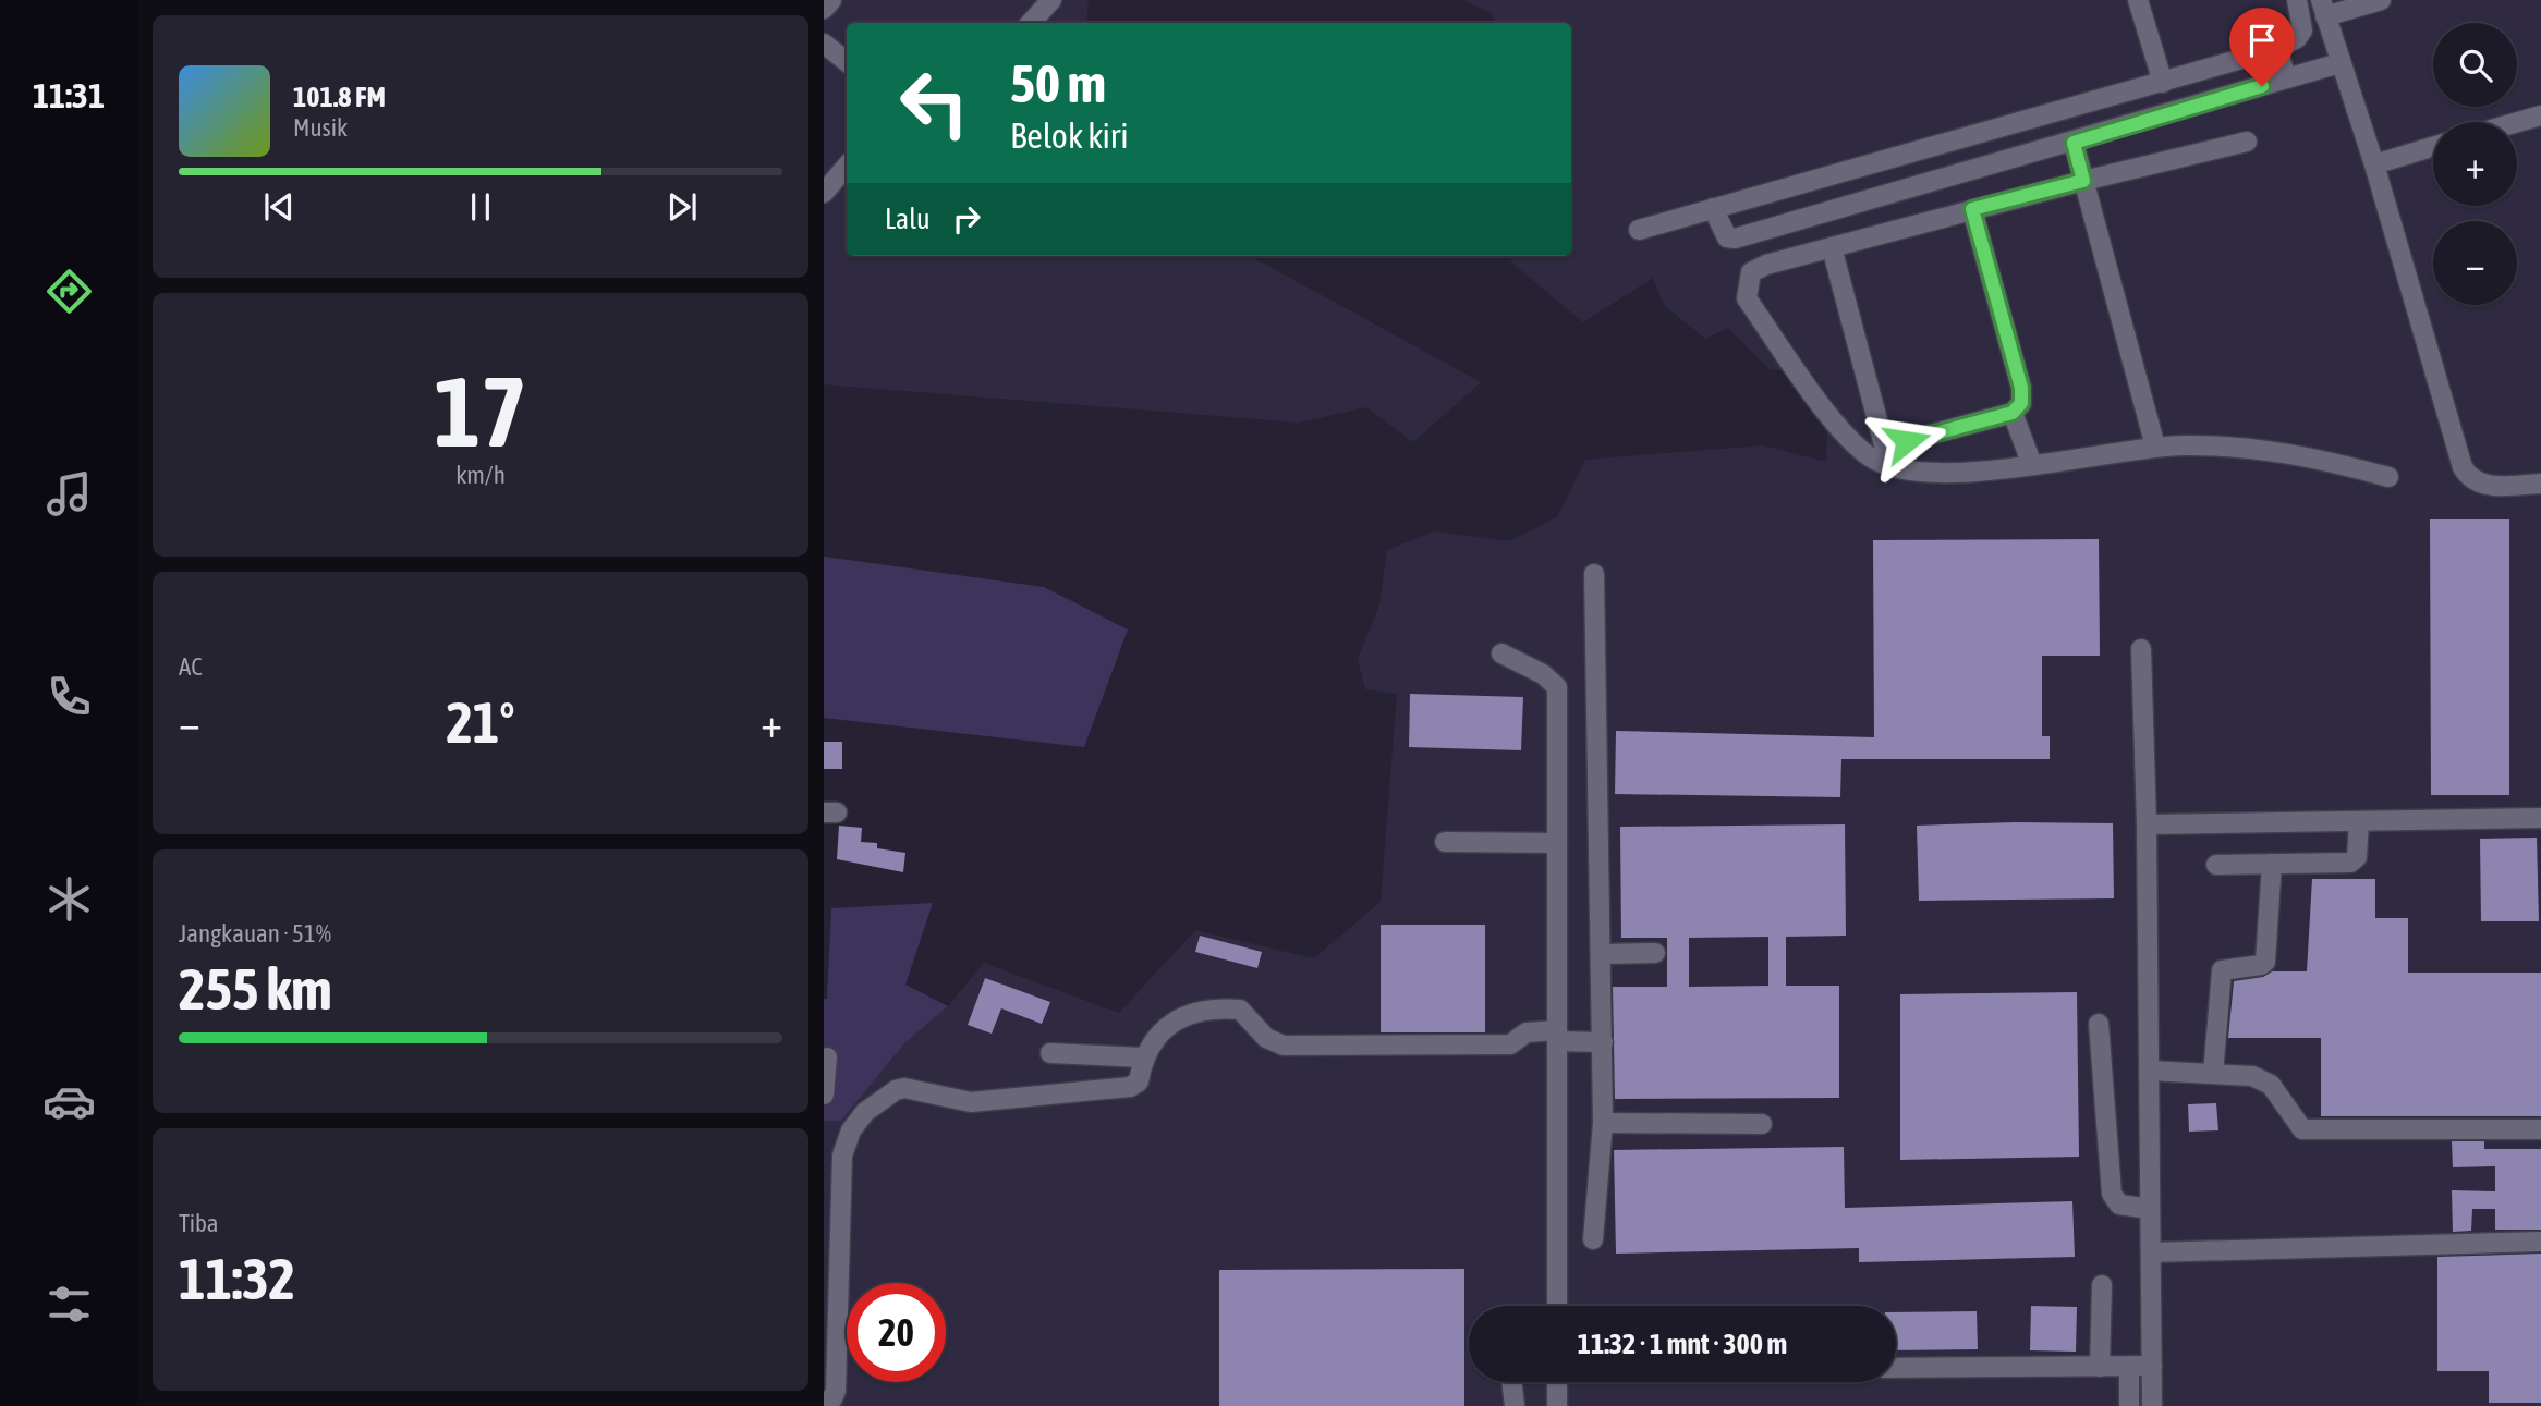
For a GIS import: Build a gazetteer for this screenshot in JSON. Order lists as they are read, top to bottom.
{
  "page": {
    "tabs": "11:31",
    "map_buttons": ["+", "−"],
    "turn": ["50 m", "Belok kiri"],
    "song": ["101.8 FM", "Musik"],
    "then": "Lalu",
    "tile": [
      ["17", "km/h"],
      "AC",
      ["Jangkauan · 51%", "255 km"],
      ["Tiba", "11:32"]
    ],
    "heat": ["−", "21°", "+"],
    "limit": "20",
    "trip": "11:32 · 1 mnt · 300 m"
  }
}
